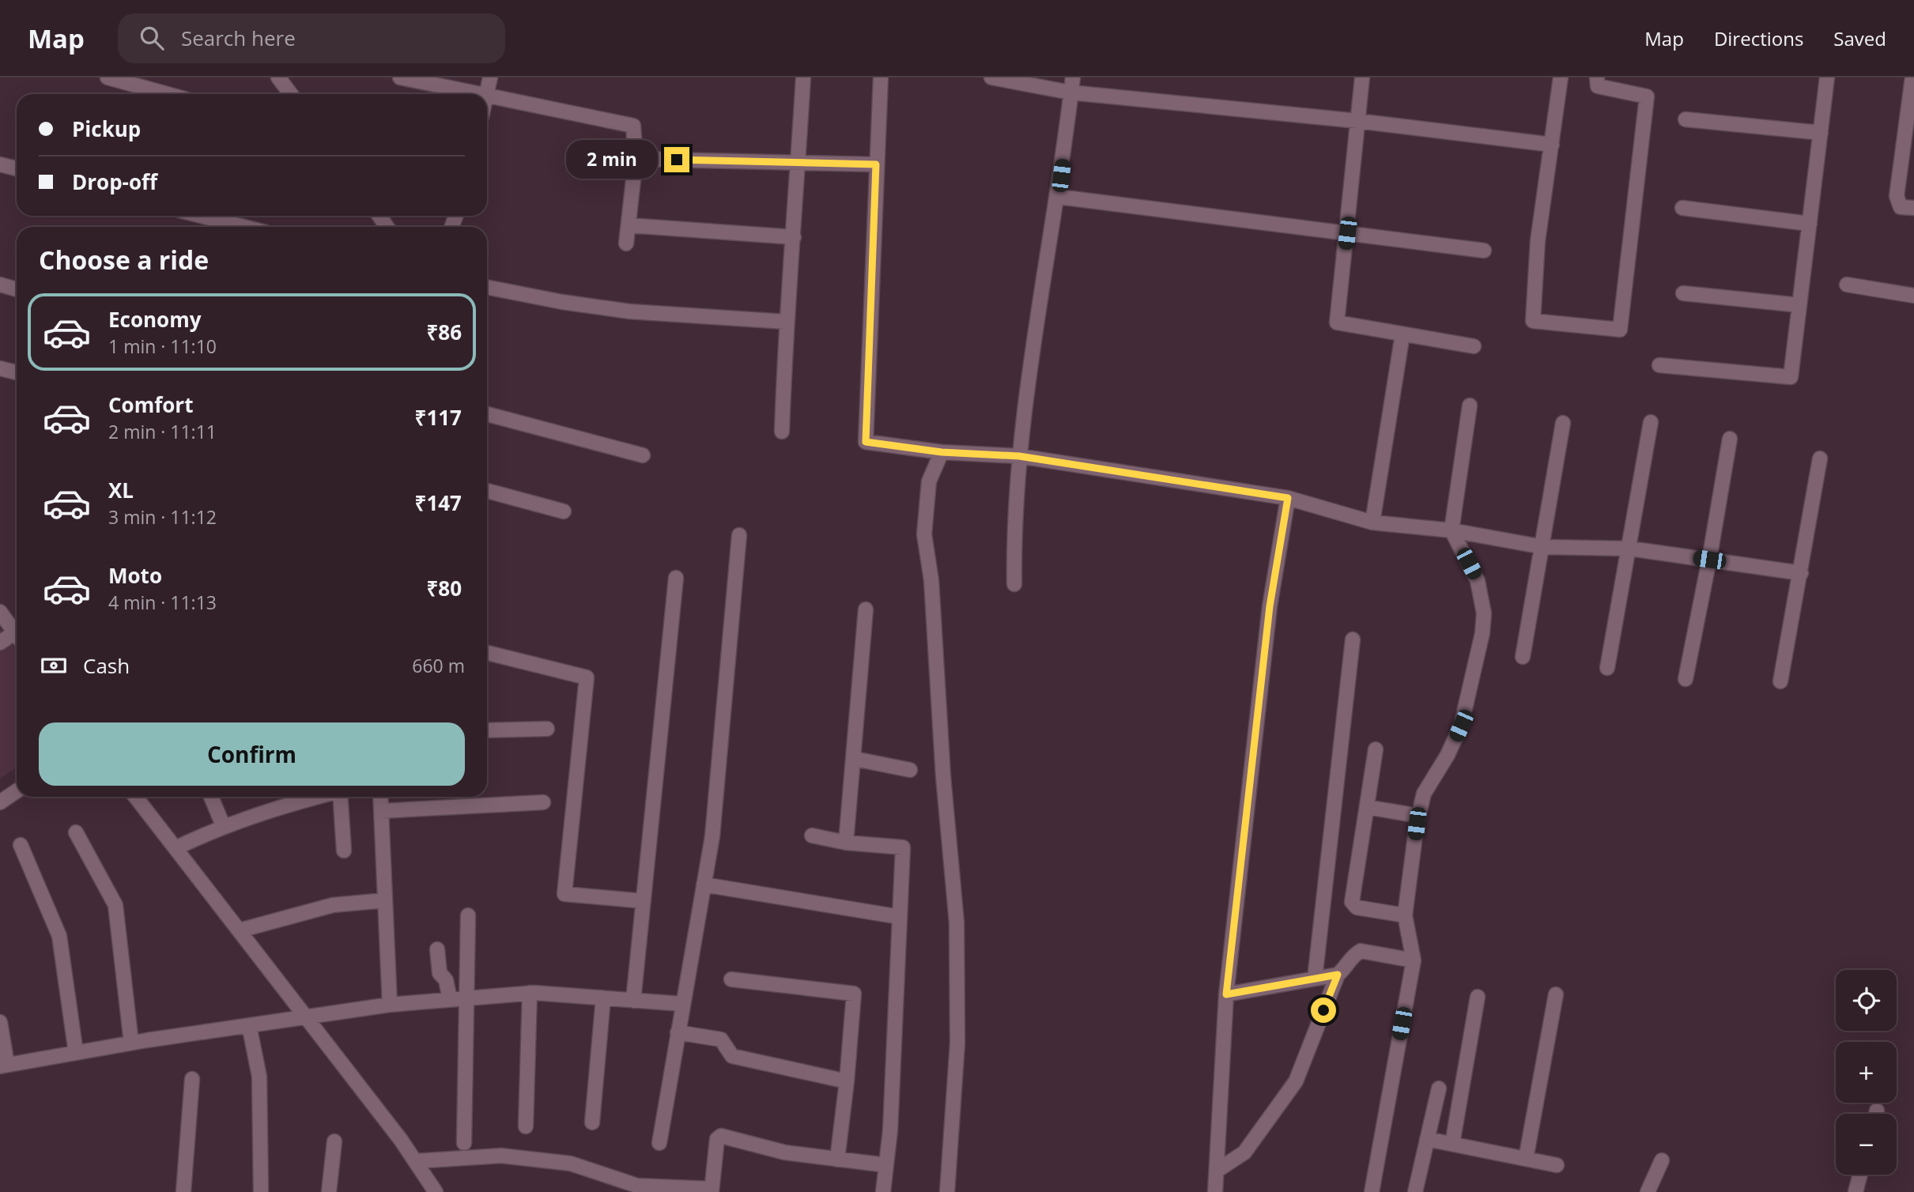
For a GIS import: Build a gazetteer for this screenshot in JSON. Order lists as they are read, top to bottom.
{
  "page": {
    "header": "Map",
    "search": "Search here",
    "nav": ["Map", "Directions", "Saved"],
    "banner": ["Pickup", "Drop-off"],
    "bubble": "2 min",
    "heading": "Choose a ride",
    "list": [
      {
        "name": "Economy",
        "note": "1 min · 11:10",
        "value": "₹86"
      },
      {
        "name": "Comfort",
        "note": "2 min · 11:11",
        "value": "₹117"
      },
      {
        "name": "XL",
        "note": "3 min · 11:12",
        "value": "₹147"
      },
      {
        "name": "Moto",
        "note": "4 min · 11:13",
        "value": "₹80"
      }
    ],
    "pay": ["Cash", "660 m"],
    "buttons": "Confirm",
    "map_buttons": ["+", "−"]
  }
}
